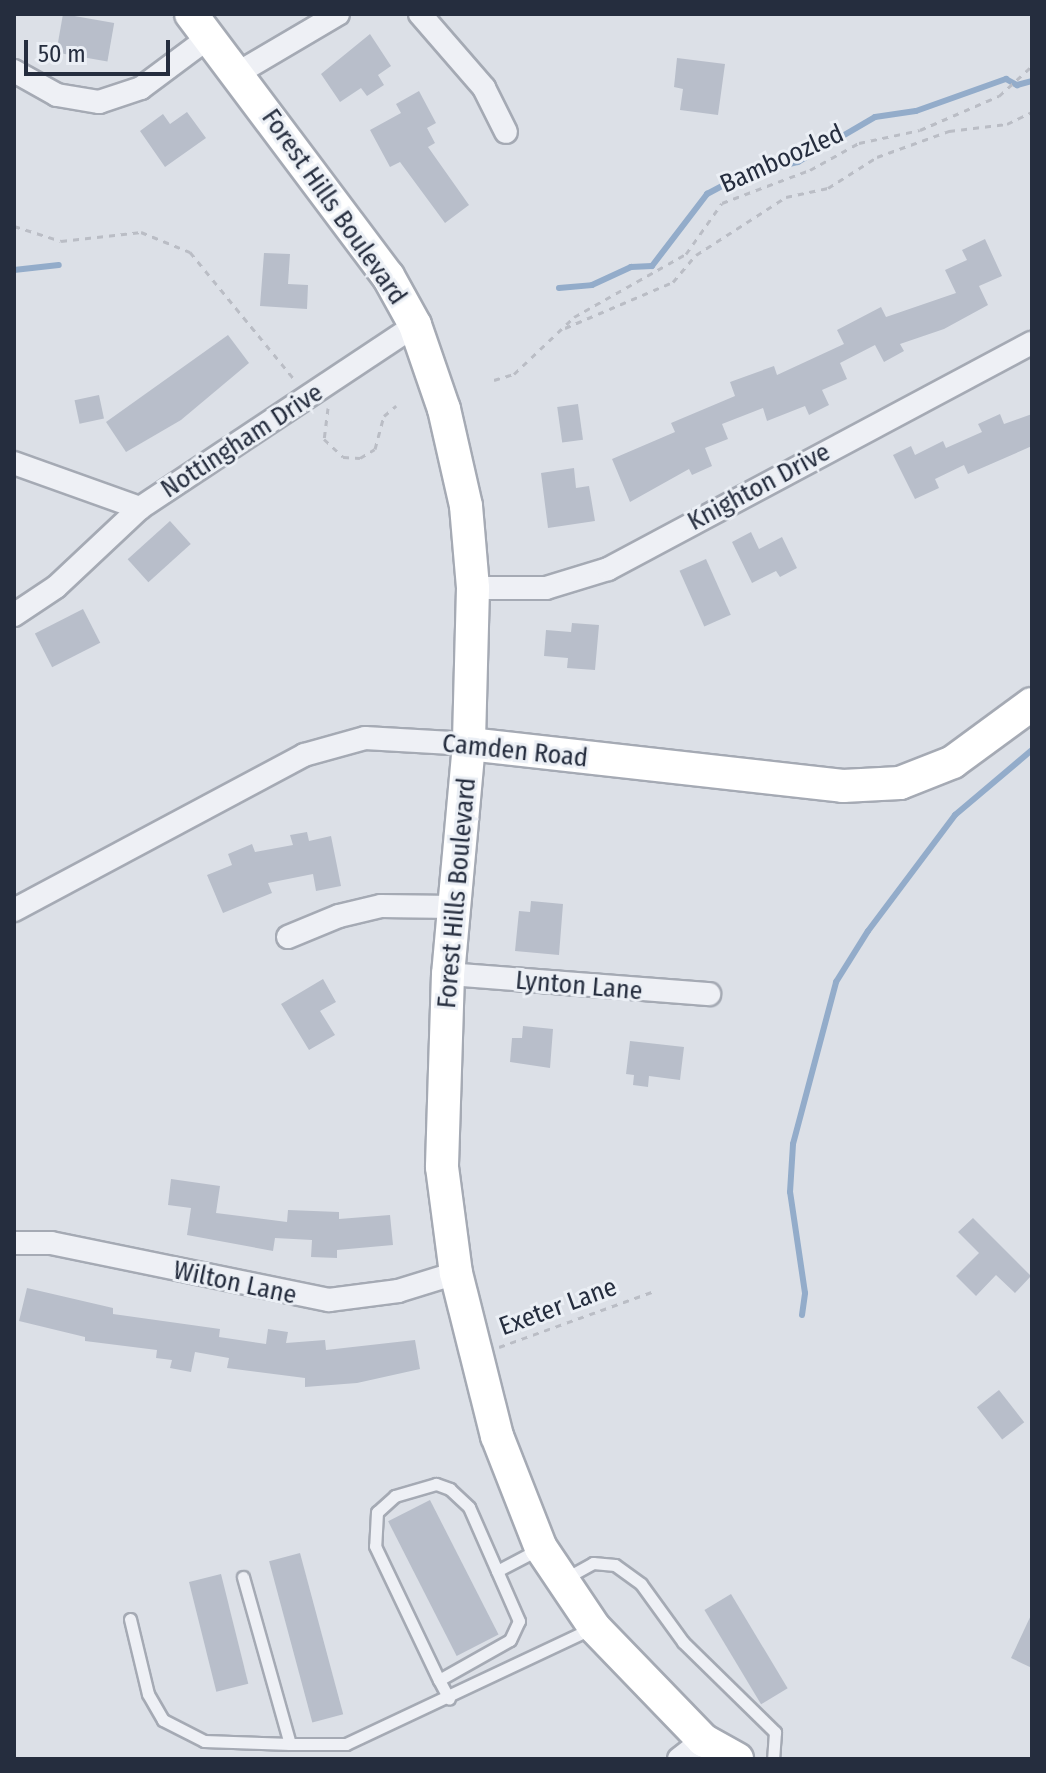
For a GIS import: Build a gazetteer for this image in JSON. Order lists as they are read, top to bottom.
{
  "streets": {
    "main road": ["Forest Hills Boulevard", "Camden Road"],
    "street": [
      "Nottingham Drive",
      "Knighton Drive",
      "Lynton Lane",
      "Wilton Lane"
    ],
    "path": ["Bamboozled", "Exeter Lane"]
  },
  "crossings": [
    ["Forest Hills Boulevard", "Nottingham Drive"],
    ["Forest Hills Boulevard", "Knighton Drive"],
    ["Forest Hills Boulevard", "Camden Road"],
    ["Forest Hills Boulevard", "Lynton Lane"],
    ["Forest Hills Boulevard", "Wilton Lane"],
    ["Forest Hills Boulevard", "Exeter Lane"]
  ],
  "scale_bar": "50 m"
}
